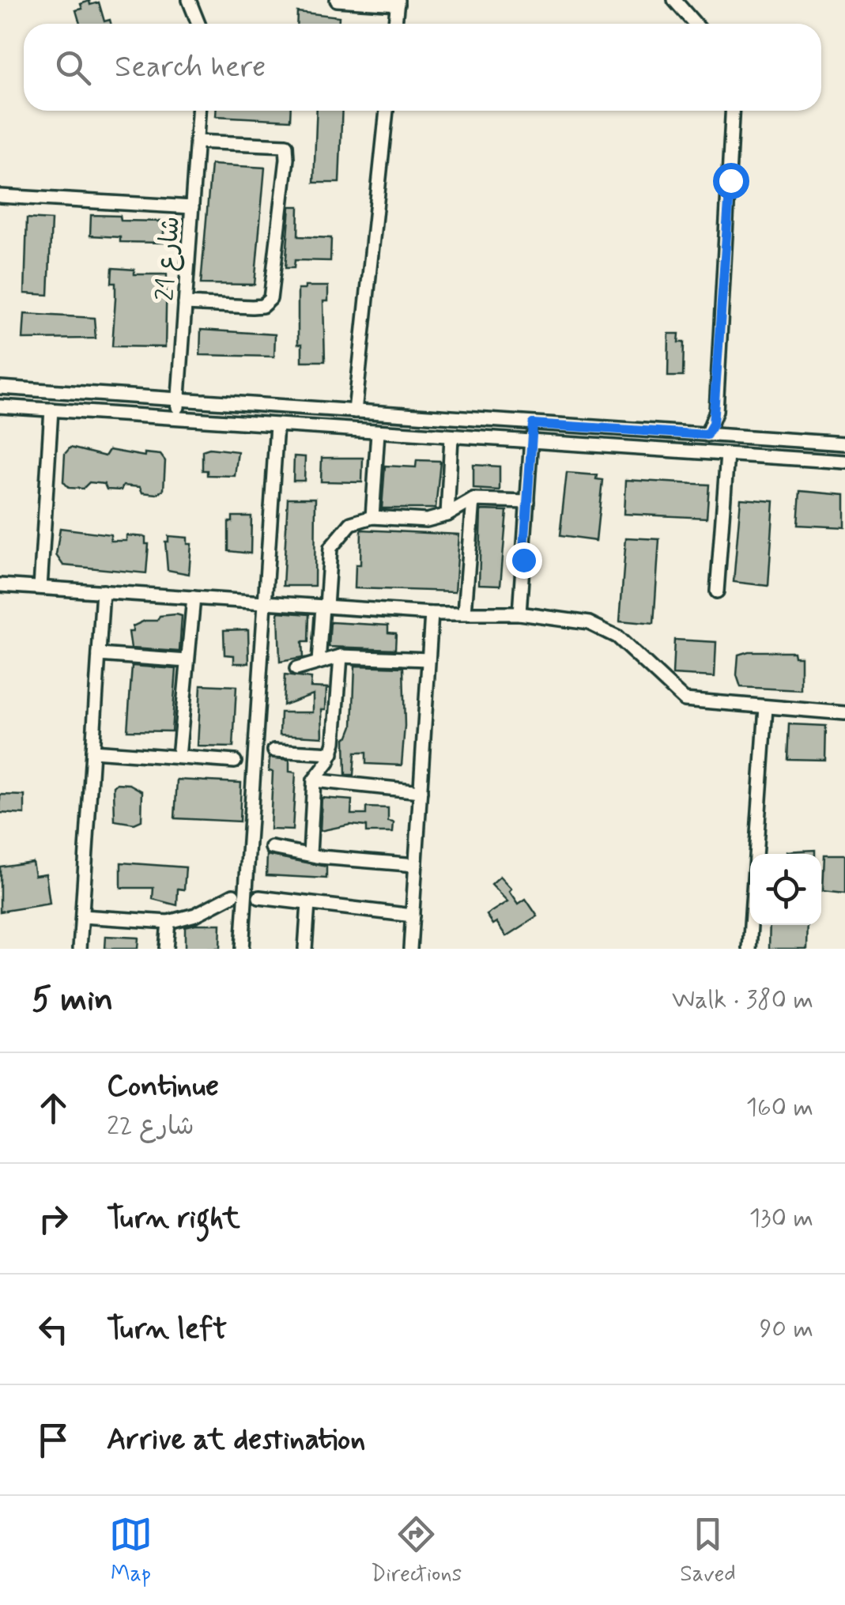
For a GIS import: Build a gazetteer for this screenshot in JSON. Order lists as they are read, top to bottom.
{
  "streets": {
    "street": ["شارع 21"]
  },
  "page": {
    "search": "Search here",
    "heading": ["5 min", "Walk · 380 m"],
    "list": [
      ["Continue", "شارع 22", "160 m"],
      ["Turn right", "130 m"],
      ["Turn left", "90 m"],
      "Arrive at destination"
    ],
    "nav": ["Map", "Directions", "Saved"]
  }
}
